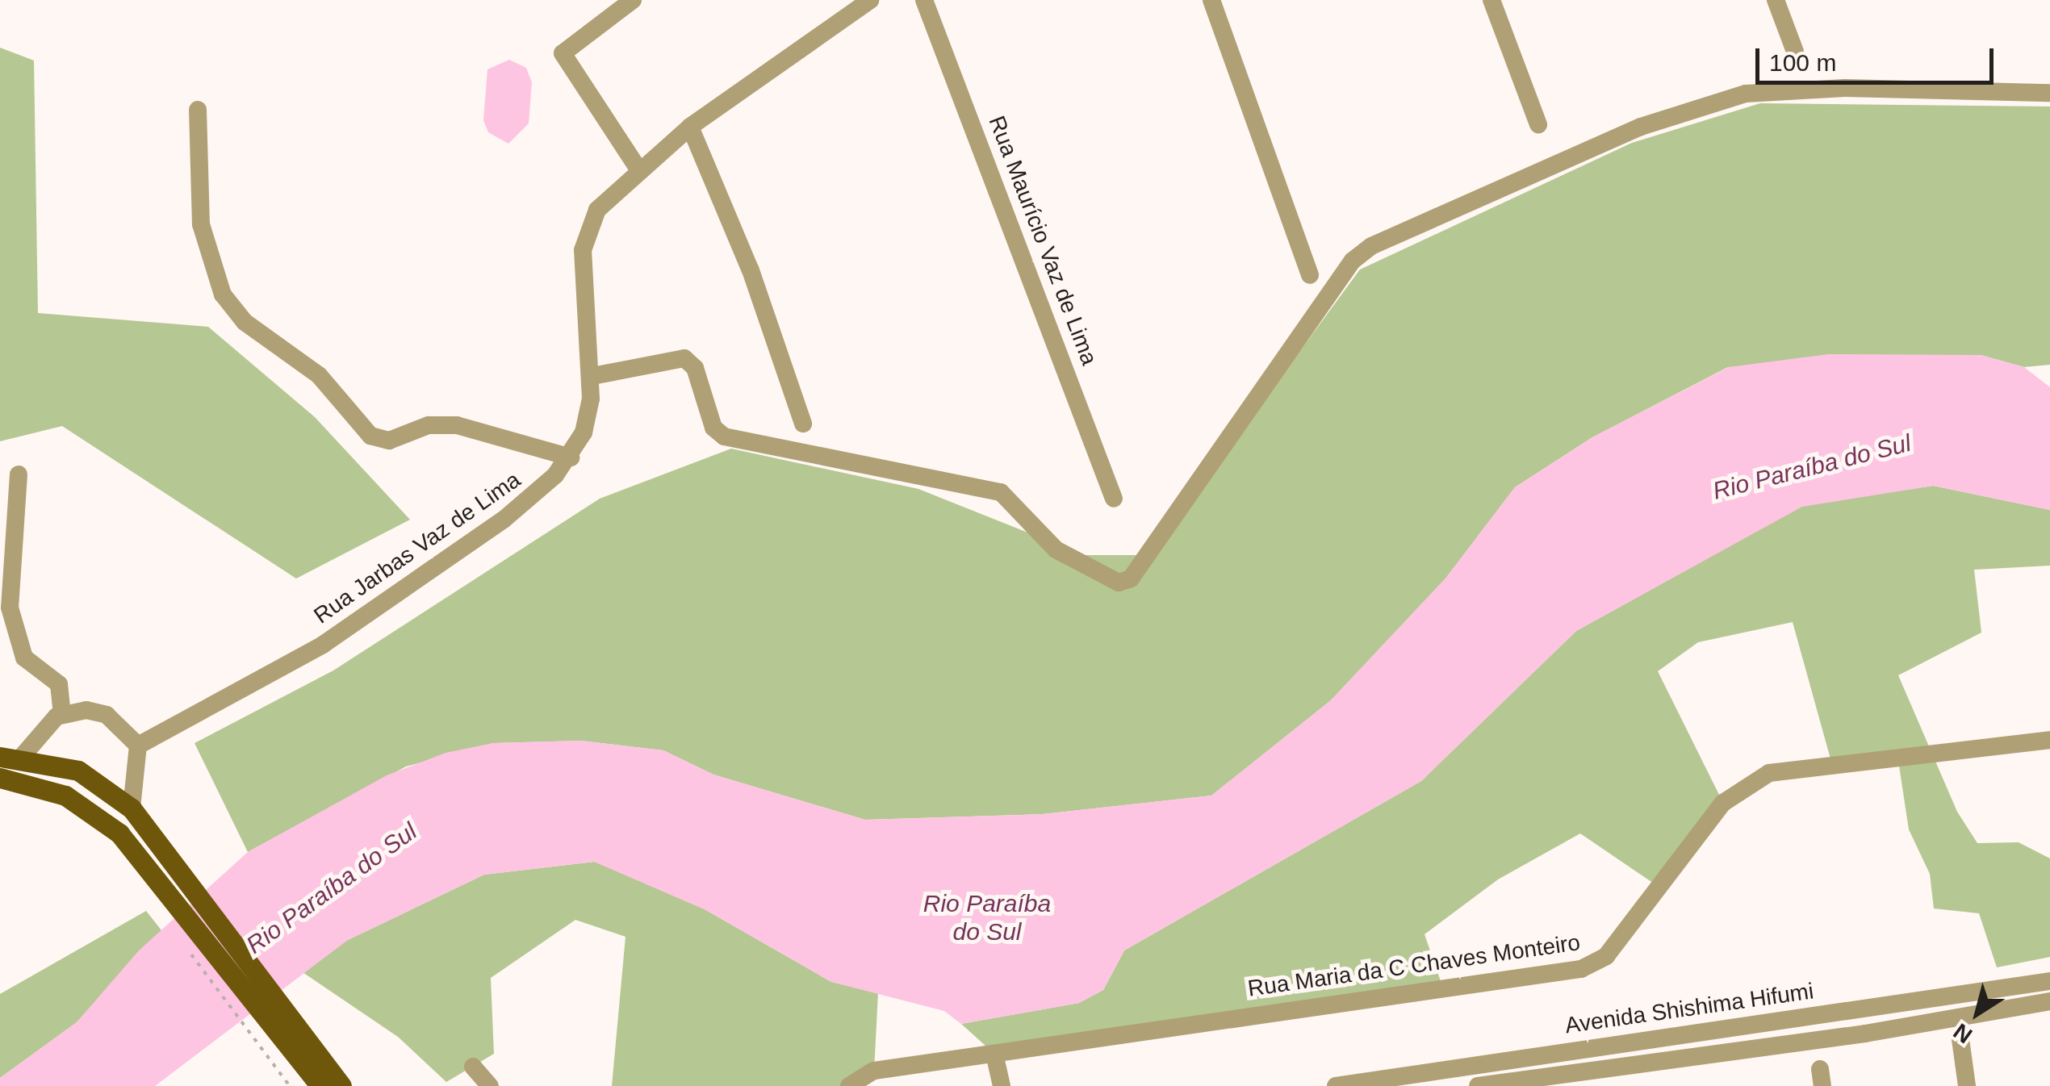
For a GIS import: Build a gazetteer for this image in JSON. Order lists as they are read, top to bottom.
{
  "streets": {
    "street": [
      "Rua Maurício Vaz de Lima",
      "Rua Jarbas Vaz de Lima",
      "Rua Maria da C Chaves Monteiro",
      "Avenida Shishima Hifumi"
    ]
  },
  "water": ["Rio Paraíba do Sul"],
  "scale_bar": "100 m",
  "north": "bottom left"
}
